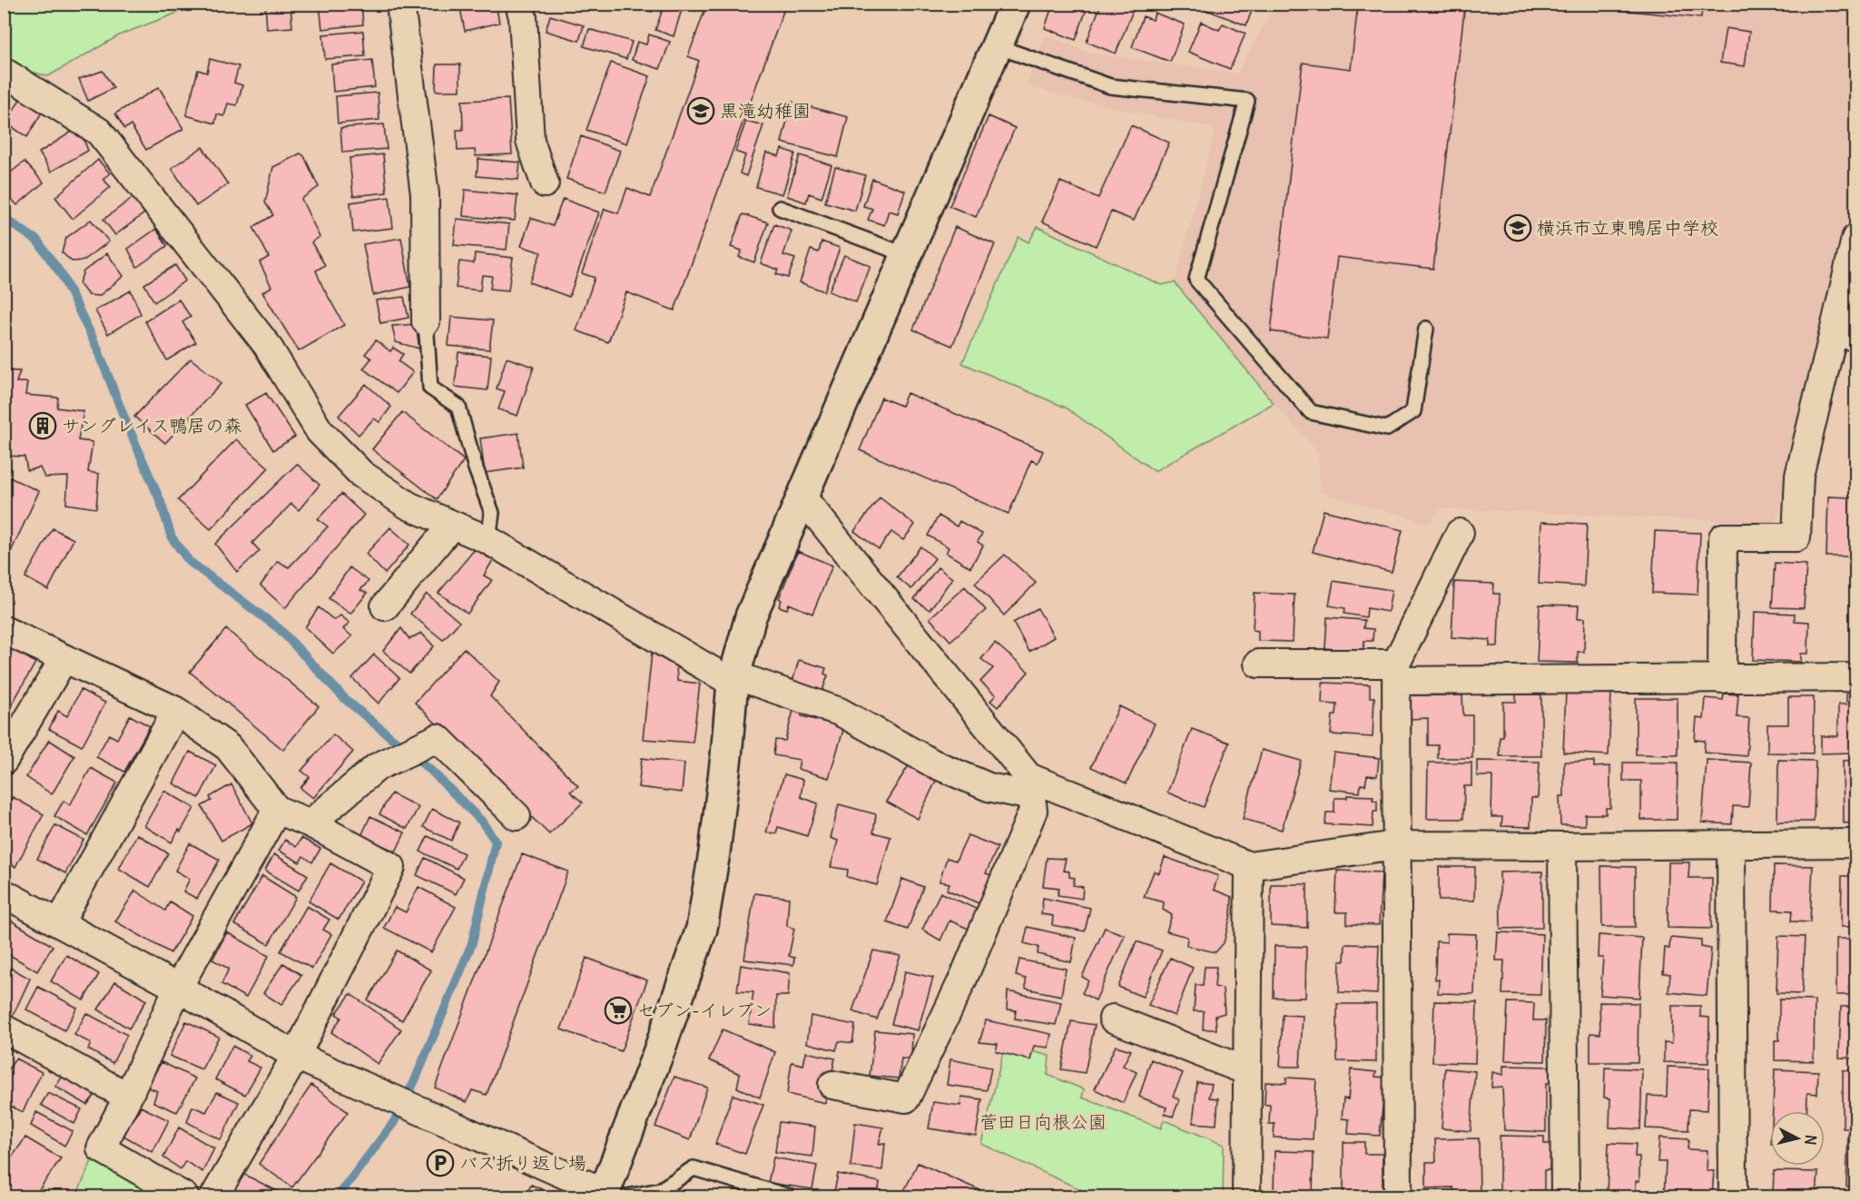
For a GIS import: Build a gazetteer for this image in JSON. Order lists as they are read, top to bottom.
{
  "parks": ["菅田日向根公園"],
  "places": {
    "school or university": ["黒滝幼稚園", "横浜市立東鴨居中学校"],
    "building": ["サングレイス鴨居の森"],
    "supermarket": ["セブン-イレブン"],
    "parking": ["バス折り返し場"]
  },
  "north": "right"
}
